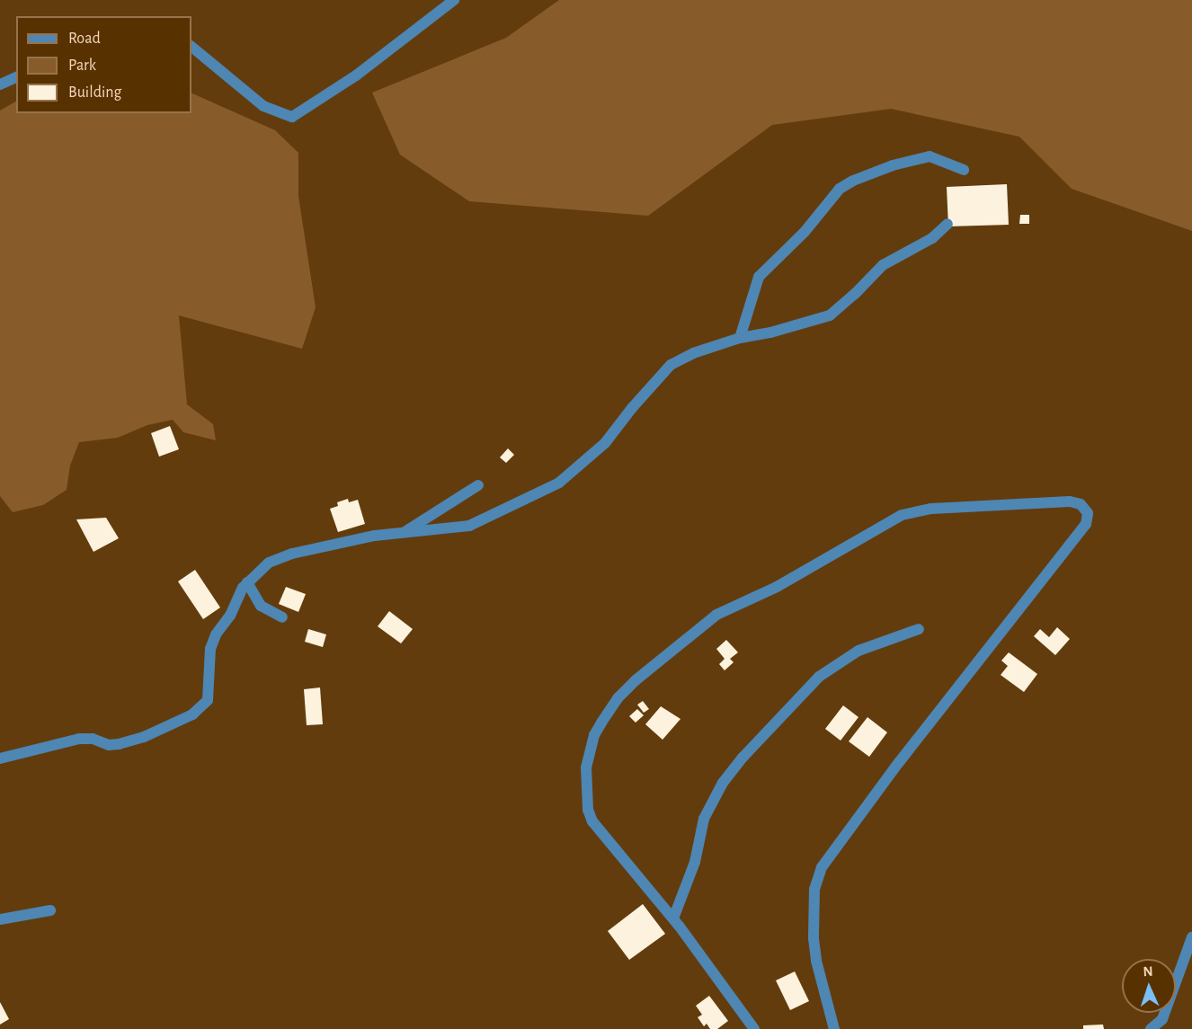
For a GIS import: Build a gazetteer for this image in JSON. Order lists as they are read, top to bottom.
{
  "legend": ["Road", "Park", "Building"],
  "north": "top"
}
